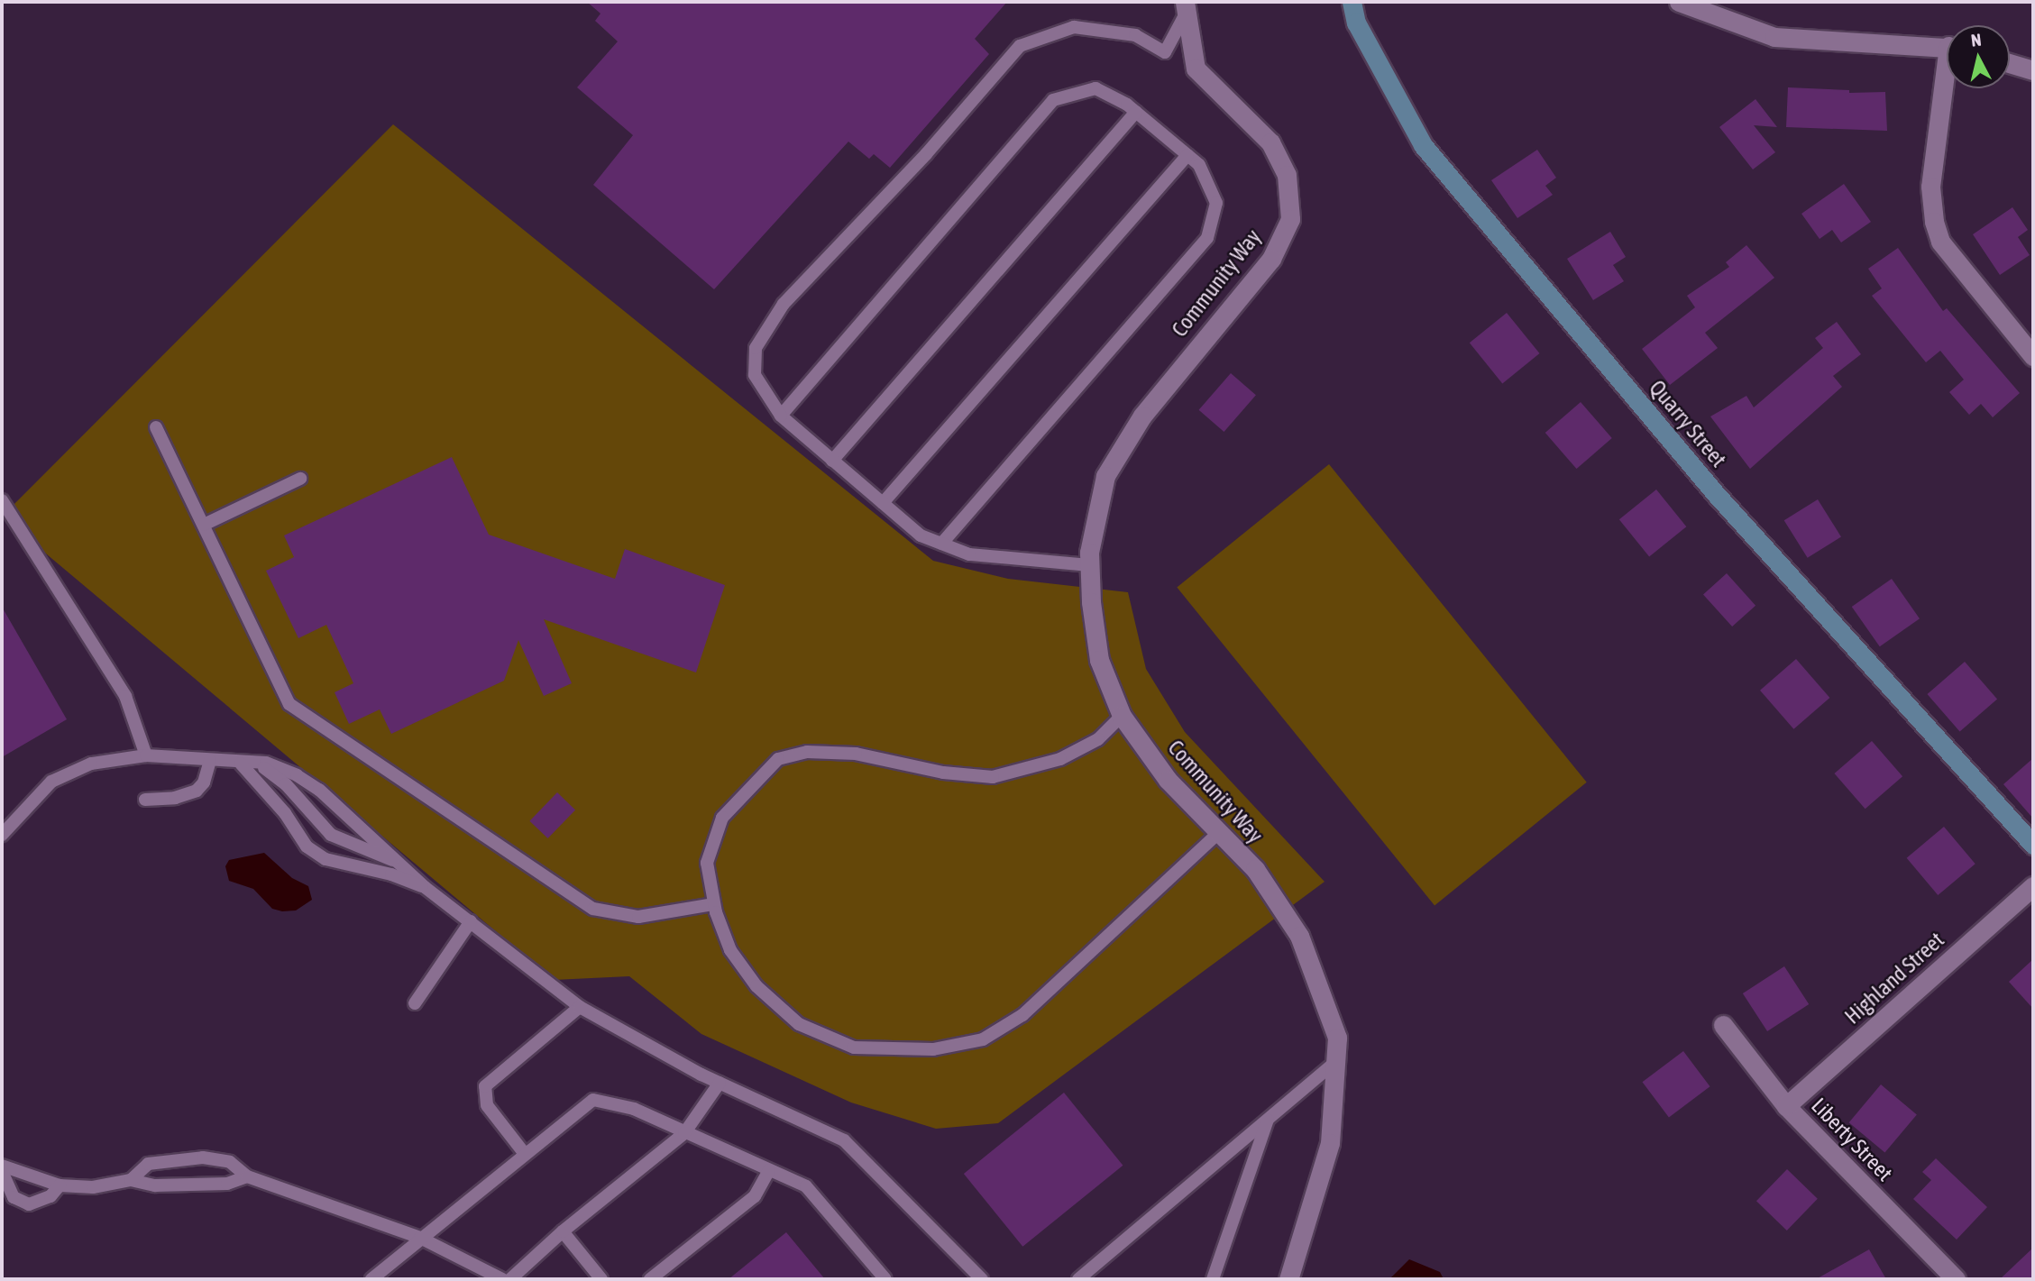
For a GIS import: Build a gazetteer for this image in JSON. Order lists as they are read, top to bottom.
{
  "streets": {
    "street": [
      "Community Way",
      "Quarry Street",
      "Highland Street",
      "Liberty Street"
    ]
  },
  "crossings": [
    ["Highland Street", "Liberty Street"]
  ],
  "north": "top"
}
